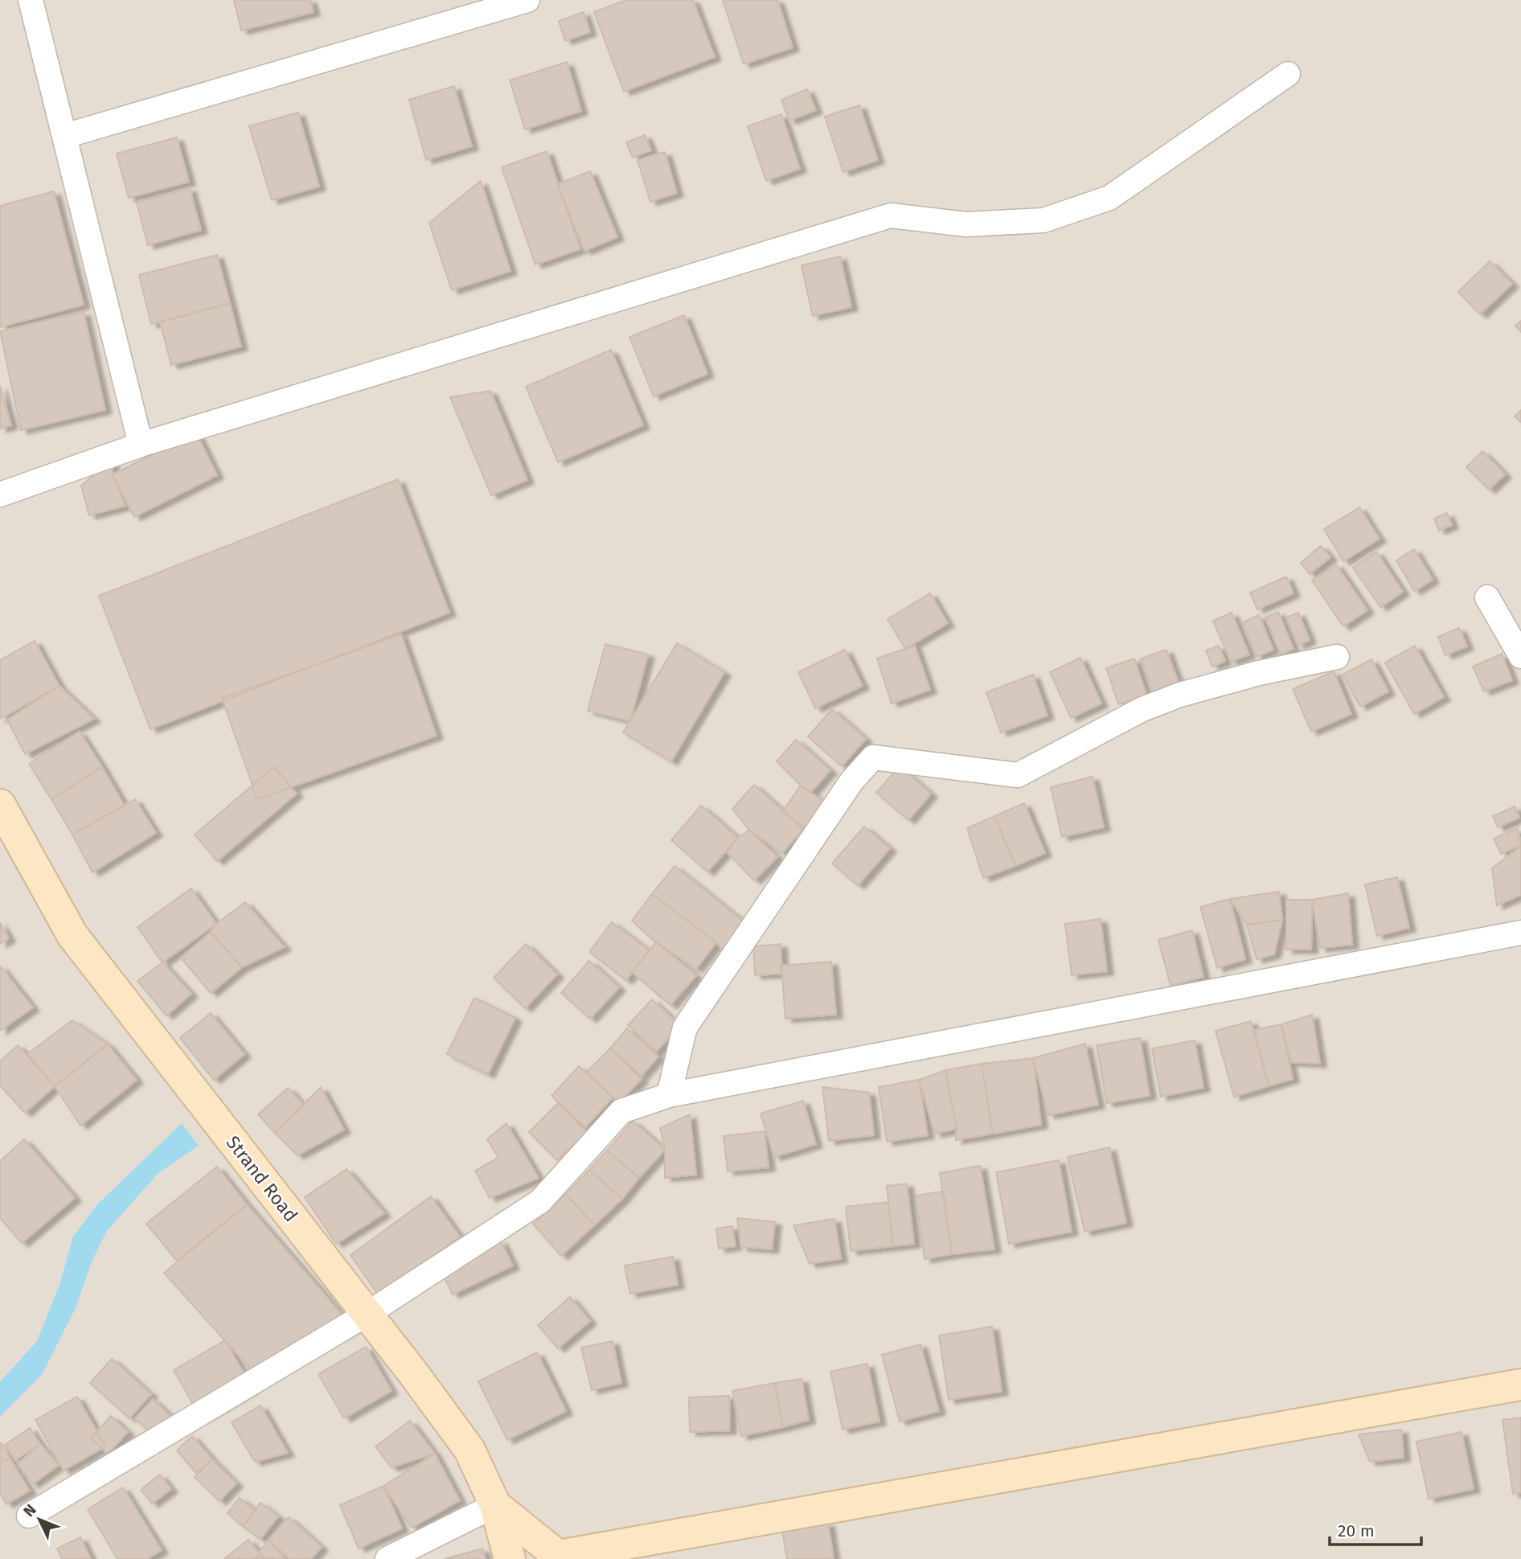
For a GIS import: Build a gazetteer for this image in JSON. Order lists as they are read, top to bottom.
{
  "streets": {
    "main road": ["Strand Road"]
  },
  "scale_bar": "20 m",
  "north": "top left"
}
